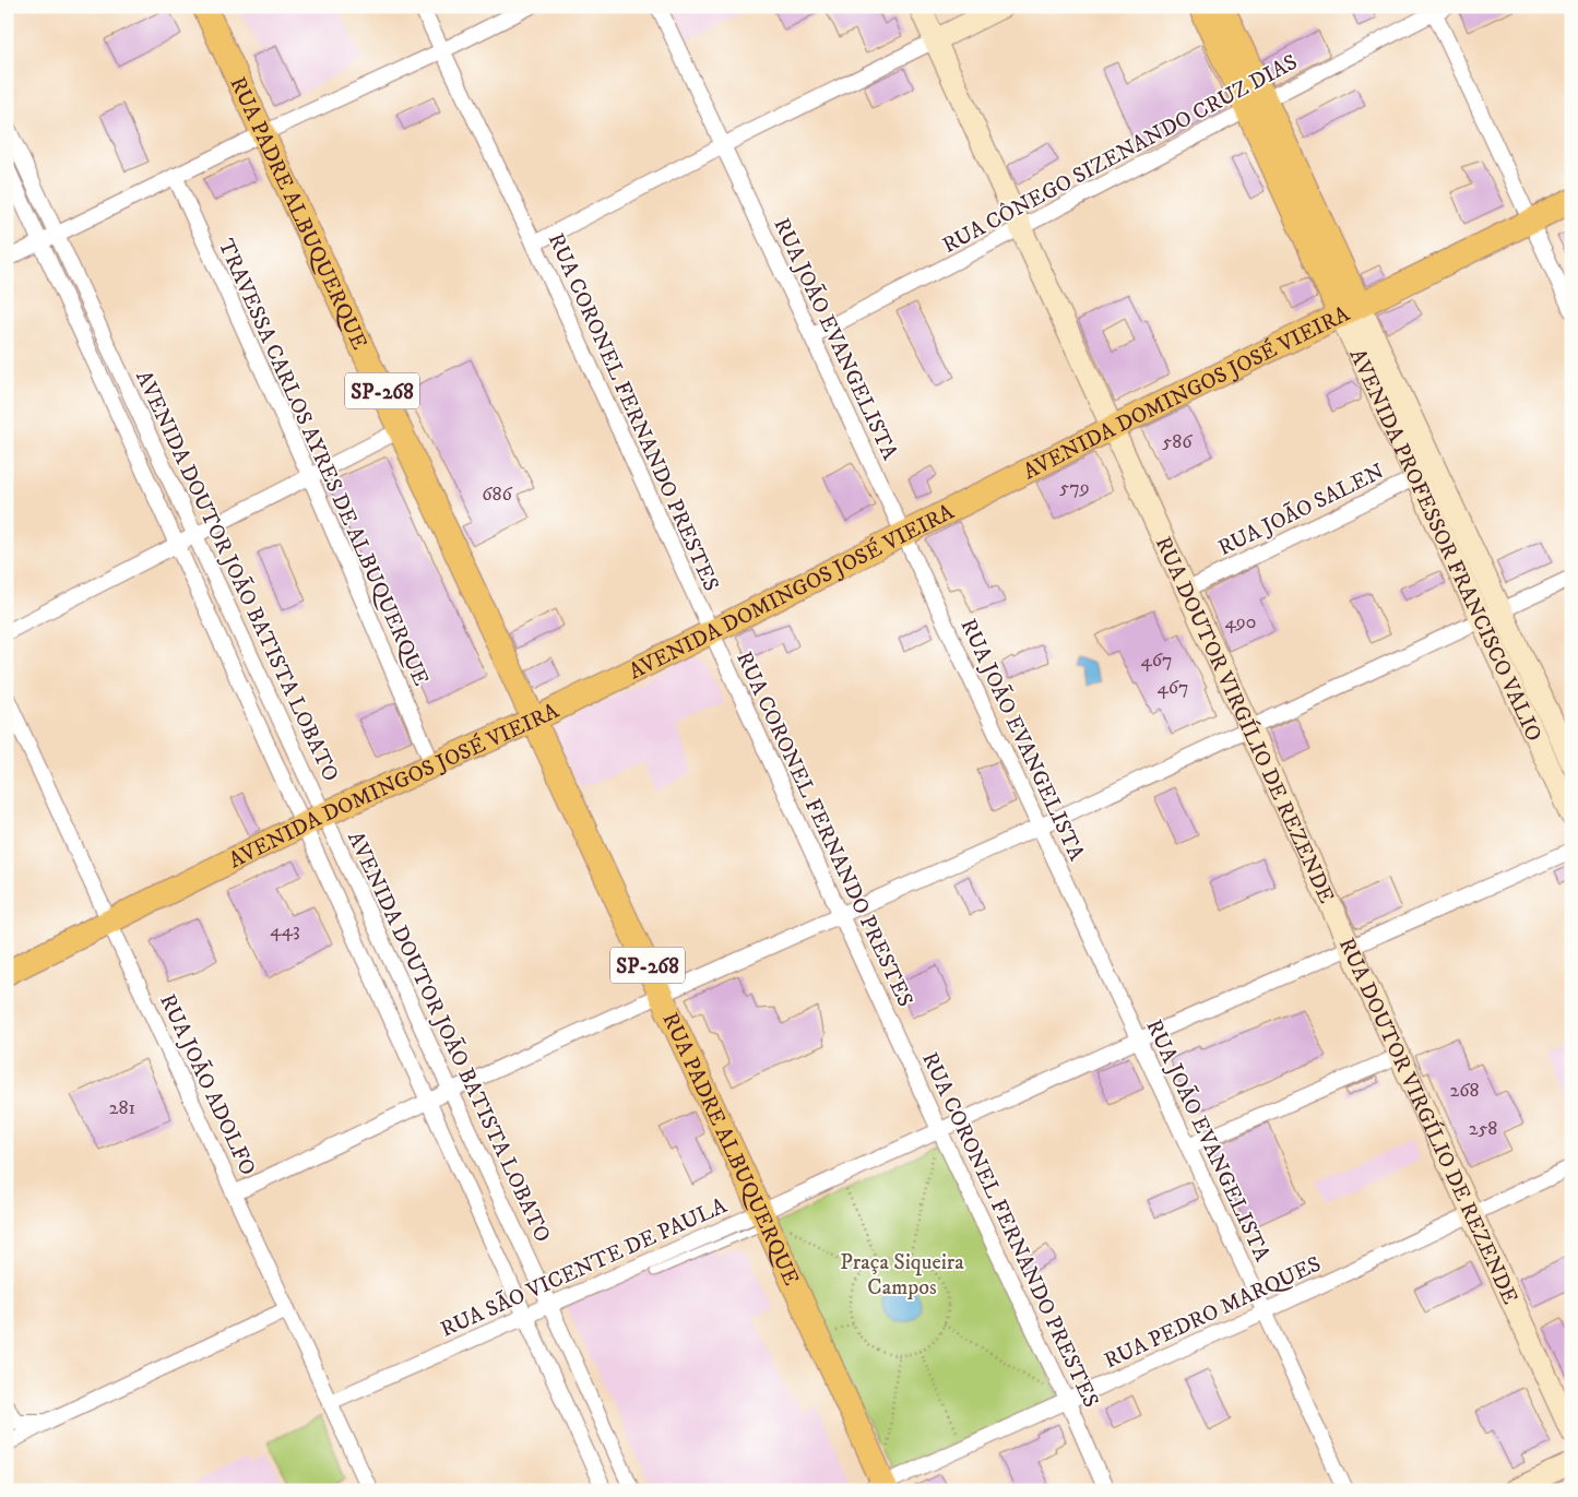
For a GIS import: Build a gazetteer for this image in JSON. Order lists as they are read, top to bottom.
{
  "streets": {
    "main road": [
      "RUA PADRE ALBUQUERQUE",
      "SP-268",
      "AVENIDA DOMINGOS JOSÉ VIEIRA",
      "AVENIDA PROFESSOR FRANCISCO VALIO",
      "RUA DOUTOR VIRGÍLIO DE REZENDE"
    ],
    "street": [
      "RUA CÔNEGO SIZENANDO CRUZ DIAS",
      "RUA JOÃO EVANGELISTA",
      "RUA CORONEL FERNANDO PRESTES",
      "TRAVESSA CARLOS AYRES DE ALBUQUERQUE",
      "RUA JOÃO SALEN",
      "AVENIDA DOUTOR JOÃO BATISTA LOBATO",
      "RUA JOÃO ADOLFO",
      "RUA SÃO VICENTE DE PAULA",
      "RUA PEDRO MARQUES"
    ]
  },
  "crossings": [
    ["RUA CÔNEGO SIZENANDO CRUZ DIAS", "RUA JOÃO EVANGELISTA"],
    ["RUA CÔNEGO SIZENANDO CRUZ DIAS", "AVENIDA PROFESSOR FRANCISCO VALIO"],
    ["RUA CÔNEGO SIZENANDO CRUZ DIAS", "RUA DOUTOR VIRGÍLIO DE REZENDE"],
    ["RUA PADRE ALBUQUERQUE", "AVENIDA DOMINGOS JOSÉ VIEIRA"],
    ["RUA PADRE ALBUQUERQUE", "RUA SÃO VICENTE DE PAULA"],
    ["RUA PADRE ALBUQUERQUE", "RUA PEDRO MARQUES"],
    ["RUA JOÃO EVANGELISTA", "AVENIDA DOMINGOS JOSÉ VIEIRA"],
    ["RUA JOÃO EVANGELISTA", "RUA SÃO VICENTE DE PAULA"],
    ["RUA JOÃO EVANGELISTA", "RUA PEDRO MARQUES"],
    ["AVENIDA DOMINGOS JOSÉ VIEIRA", "RUA CORONEL FERNANDO PRESTES"],
    ["AVENIDA DOMINGOS JOSÉ VIEIRA", "TRAVESSA CARLOS AYRES DE ALBUQUERQUE"],
    ["AVENIDA DOMINGOS JOSÉ VIEIRA", "AVENIDA PROFESSOR FRANCISCO VALIO"],
    ["AVENIDA DOMINGOS JOSÉ VIEIRA", "AVENIDA DOUTOR JOÃO BATISTA LOBATO"],
    ["AVENIDA DOMINGOS JOSÉ VIEIRA", "RUA DOUTOR VIRGÍLIO DE REZENDE"],
    ["AVENIDA DOMINGOS JOSÉ VIEIRA", "RUA JOÃO ADOLFO"],
    ["RUA CORONEL FERNANDO PRESTES", "RUA SÃO VICENTE DE PAULA"],
    ["RUA CORONEL FERNANDO PRESTES", "RUA PEDRO MARQUES"],
    ["RUA JOÃO SALEN", "AVENIDA PROFESSOR FRANCISCO VALIO"],
    ["RUA JOÃO SALEN", "RUA DOUTOR VIRGÍLIO DE REZENDE"],
    ["AVENIDA DOUTOR JOÃO BATISTA LOBATO", "RUA SÃO VICENTE DE PAULA"],
    ["RUA DOUTOR VIRGÍLIO DE REZENDE", "RUA SÃO VICENTE DE PAULA"],
    ["RUA DOUTOR VIRGÍLIO DE REZENDE", "RUA PEDRO MARQUES"],
    ["RUA JOÃO ADOLFO", "RUA SÃO VICENTE DE PAULA"]
  ],
  "parks": ["Praça Siqueira Campos"],
  "house_numbers": [
    "586",
    "579",
    "686",
    "490",
    "467",
    "467",
    "443",
    "268",
    "281",
    "258"
  ]
}
